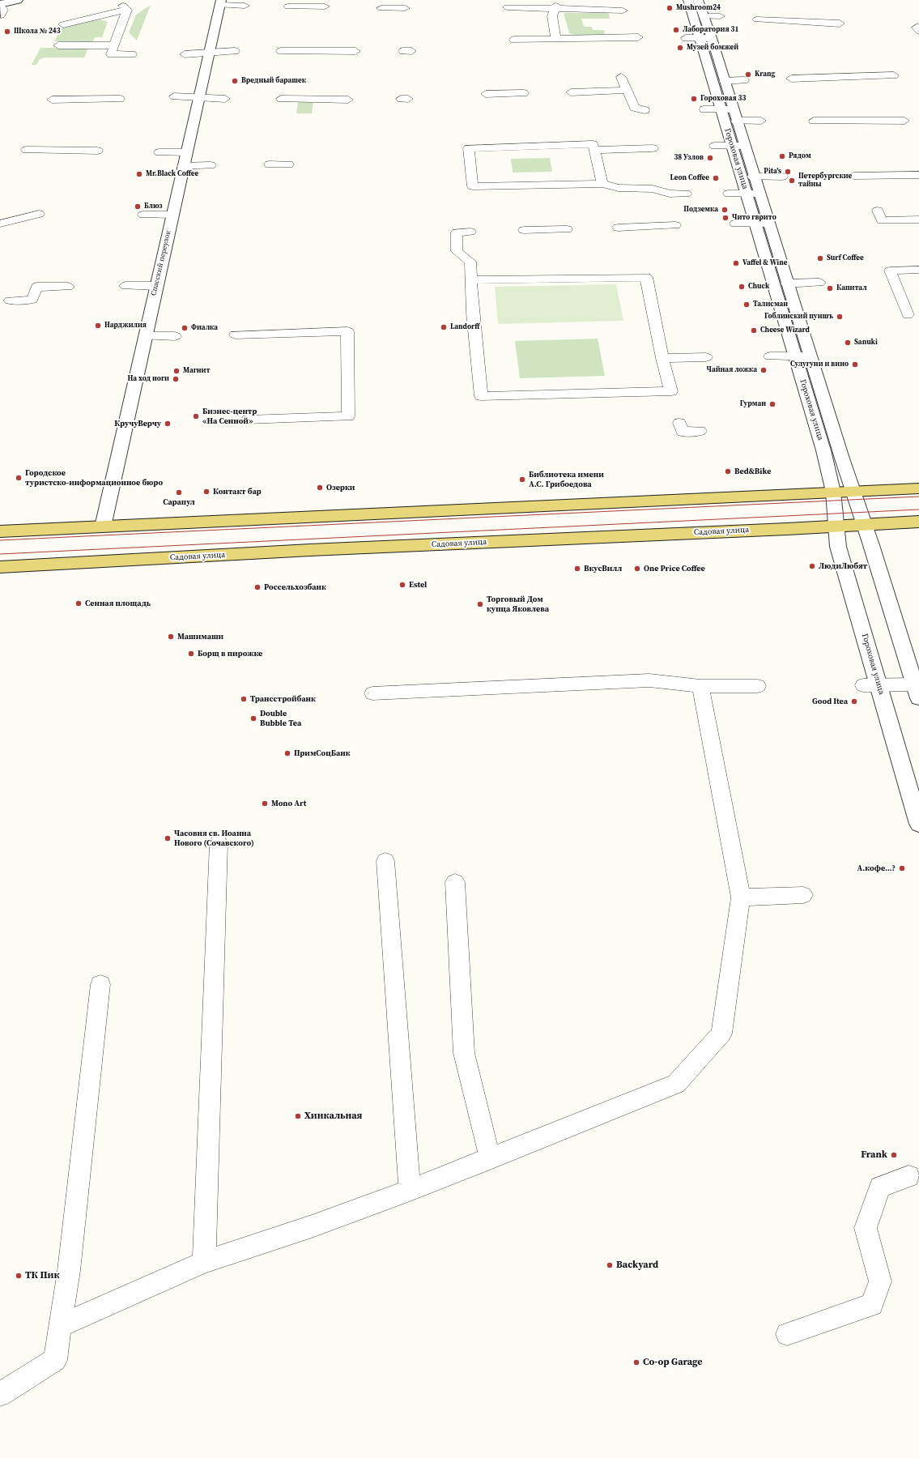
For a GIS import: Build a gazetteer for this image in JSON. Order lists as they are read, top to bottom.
{
  "streets": {
    "main road": ["Садовая улица"],
    "street": ["Гороховая улица", "Спасский переулок"]
  },
  "crossings": [
    ["Гороховая улица", "Садовая улица"]
  ],
  "places": [
    "Mushroom24",
    "Лаборатория 31",
    "Школа № 243",
    "Музей бомжей",
    "Krang",
    "Вредный барашек",
    "Гороховая 33",
    "Рядом",
    "38 Узлов",
    "Pita's",
    "Mr.Black Coffee",
    "Leon Coffee",
    "Петербургские тайны",
    "Блюз",
    "Подземка",
    "Чито гврито",
    "Surf Coffee",
    "Vaffel & Wine",
    "Chuck",
    "Капитал",
    "Талисман",
    "Гоблинский пуншъ",
    "Нарджилия",
    "Landorff",
    "Фиалка",
    "Cheese Wizard",
    "Sanuki",
    "Сулугуни и вино",
    "Чайная ложка",
    "Магнит",
    "На ход ноги",
    "Гурман",
    "Бизнес-центр «На Сенной»",
    "КручуВерчу",
    "Bed&Bike",
    "Городское туристско-информационное бюро",
    "Библиотека имени А.С. Грибоедова",
    "Озерки",
    "Контакт бар",
    "Сарапул",
    "ЛюдиЛюбят",
    "ВкусВилл",
    "One Price Coffee",
    "Estel",
    "Россельхозбанк",
    "Сенная площадь",
    "Торговый Дом купца Яковлева",
    "Машимаши",
    "Борщ в пирожке",
    "Трансстройбанк",
    "Good Itea",
    "Double Bubble Tea",
    "ПримСоцБанк",
    "Mono Art",
    "Часовня св. Иоанна Нового (Сочавского)",
    "А.кофе...?",
    "Хинкальная",
    "Frank",
    "Backyard",
    "ТК Пик",
    "Co-op Garage"
  ]
}
